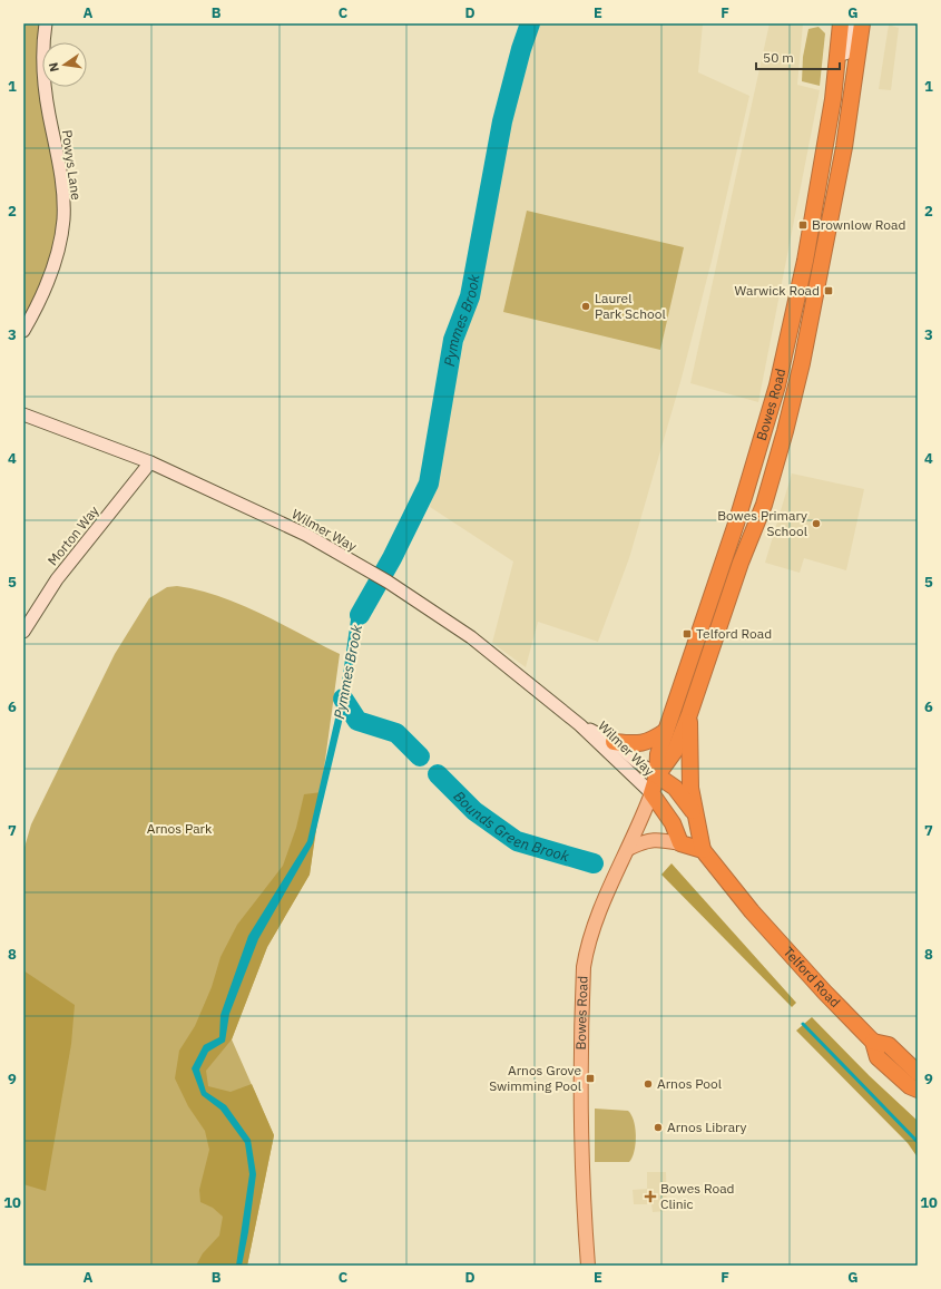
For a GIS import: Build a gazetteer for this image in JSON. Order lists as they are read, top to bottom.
{
  "streets": {
    "highway": ["Bowes Road", "Telford Road"],
    "main road": ["Powys Lane", "Wilmer Way", "Morton Way"]
  },
  "crossings": [
    ["Bowes Road", "Wilmer Way"],
    ["Bowes Road", "Telford Road"],
    ["Wilmer Way", "Morton Way"]
  ],
  "water": ["Pymmes Brook", "Bounds Green Brook"],
  "parks": ["Arnos Park"],
  "places": {
    "transit": [
      "Brownlow Road",
      "Warwick Road",
      "Telford Road",
      "Arnos Grove Swimming Pool"
    ],
    "other": [
      "Laurel Park School",
      "Bowes Primary School",
      "Arnos Pool",
      "Arnos Library"
    ],
    "health": ["Bowes Road Clinic"]
  },
  "scale_bar": "50 m",
  "north": "left",
  "grid": {
    "columns": [
      "A",
      "B",
      "C",
      "D",
      "E",
      "F",
      "G"
    ],
    "rows": [
      "1",
      "2",
      "3",
      "4",
      "5",
      "6",
      "7",
      "8",
      "9",
      "10"
    ]
  }
}
